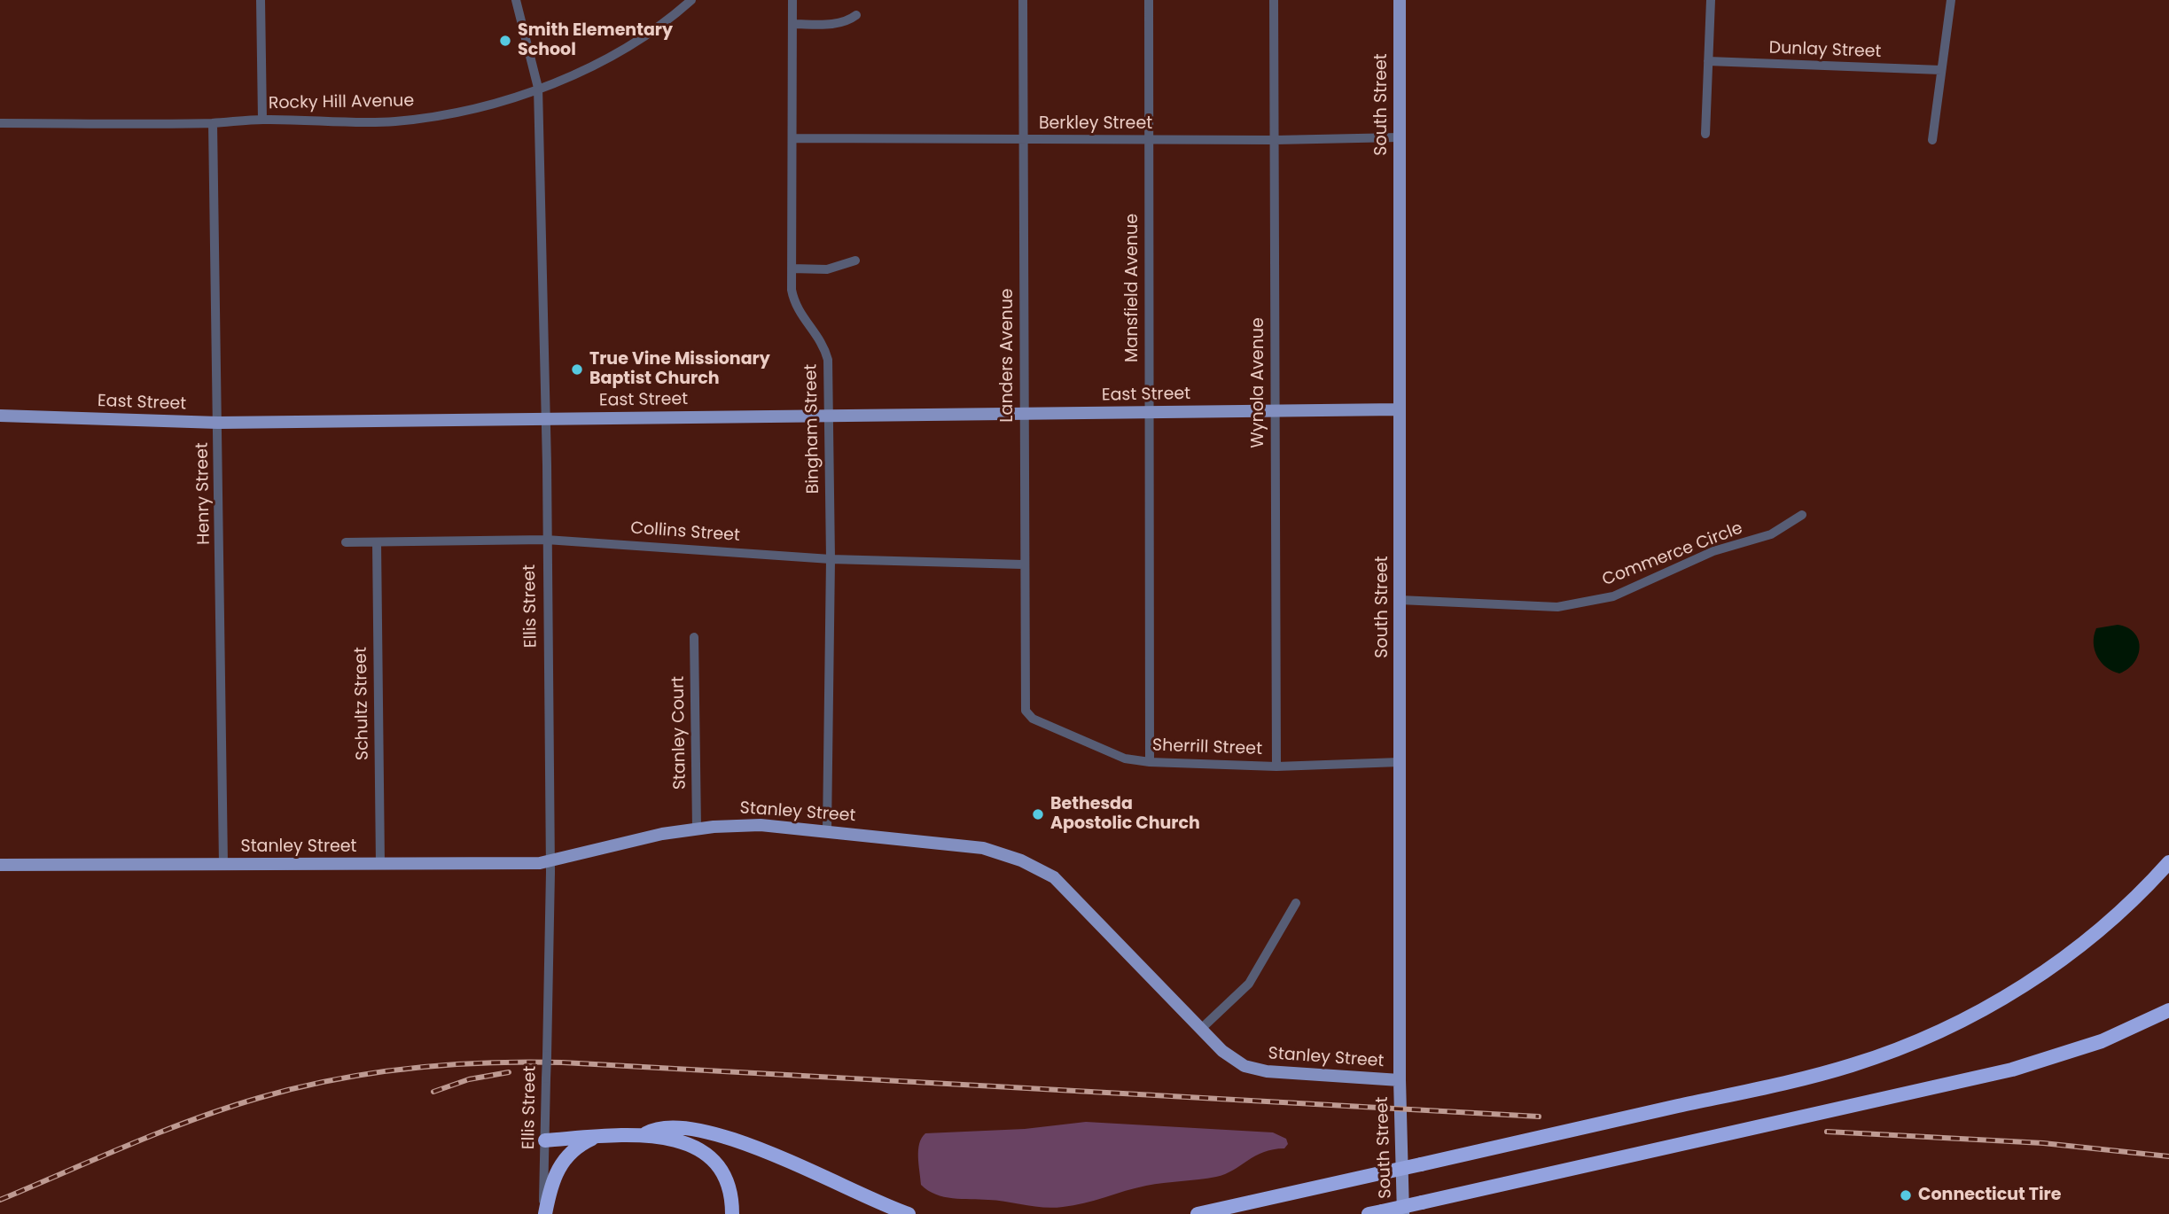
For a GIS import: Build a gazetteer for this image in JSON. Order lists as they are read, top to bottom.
{
  "streets": {
    "main road": ["South Street", "East Street", "Stanley Street"],
    "street": [
      "Dunlay Street",
      "Rocky Hill Avenue",
      "Berkley Street",
      "Mansfield Avenue",
      "Landers Avenue",
      "Wynola Avenue",
      "Bingham Street",
      "Henry Street",
      "Collins Street",
      "Commerce Circle",
      "Ellis Street",
      "Schultz Street",
      "Stanley Court",
      "Sherrill Street"
    ]
  },
  "crossings": [
    ["Rocky Hill Avenue", "Henry Street"],
    ["Rocky Hill Avenue", "Ellis Street"],
    ["South Street", "Berkley Street"],
    ["South Street", "East Street"],
    ["South Street", "Commerce Circle"],
    ["South Street", "Sherrill Street"],
    ["South Street", "Stanley Street"],
    ["Berkley Street", "Mansfield Avenue"],
    ["Berkley Street", "Landers Avenue"],
    ["Berkley Street", "Wynola Avenue"],
    ["Berkley Street", "Bingham Street"],
    ["Mansfield Avenue", "East Street"],
    ["Mansfield Avenue", "Sherrill Street"],
    ["Landers Avenue", "East Street"],
    ["Landers Avenue", "Collins Street"],
    ["Landers Avenue", "Sherrill Street"],
    ["Wynola Avenue", "East Street"],
    ["Wynola Avenue", "Sherrill Street"],
    ["East Street", "Bingham Street"],
    ["East Street", "Henry Street"],
    ["East Street", "Ellis Street"],
    ["Bingham Street", "Collins Street"],
    ["Bingham Street", "Stanley Street"],
    ["Henry Street", "Stanley Street"],
    ["Collins Street", "Ellis Street"],
    ["Collins Street", "Schultz Street"],
    ["Ellis Street", "Stanley Street"],
    ["Schultz Street", "Stanley Street"],
    ["Stanley Court", "Stanley Street"]
  ],
  "places": [
    "Smith Elementary School",
    "True Vine Missionary Baptist Church",
    "Bethesda Apostolic Church",
    "Connecticut Tire"
  ]
}
